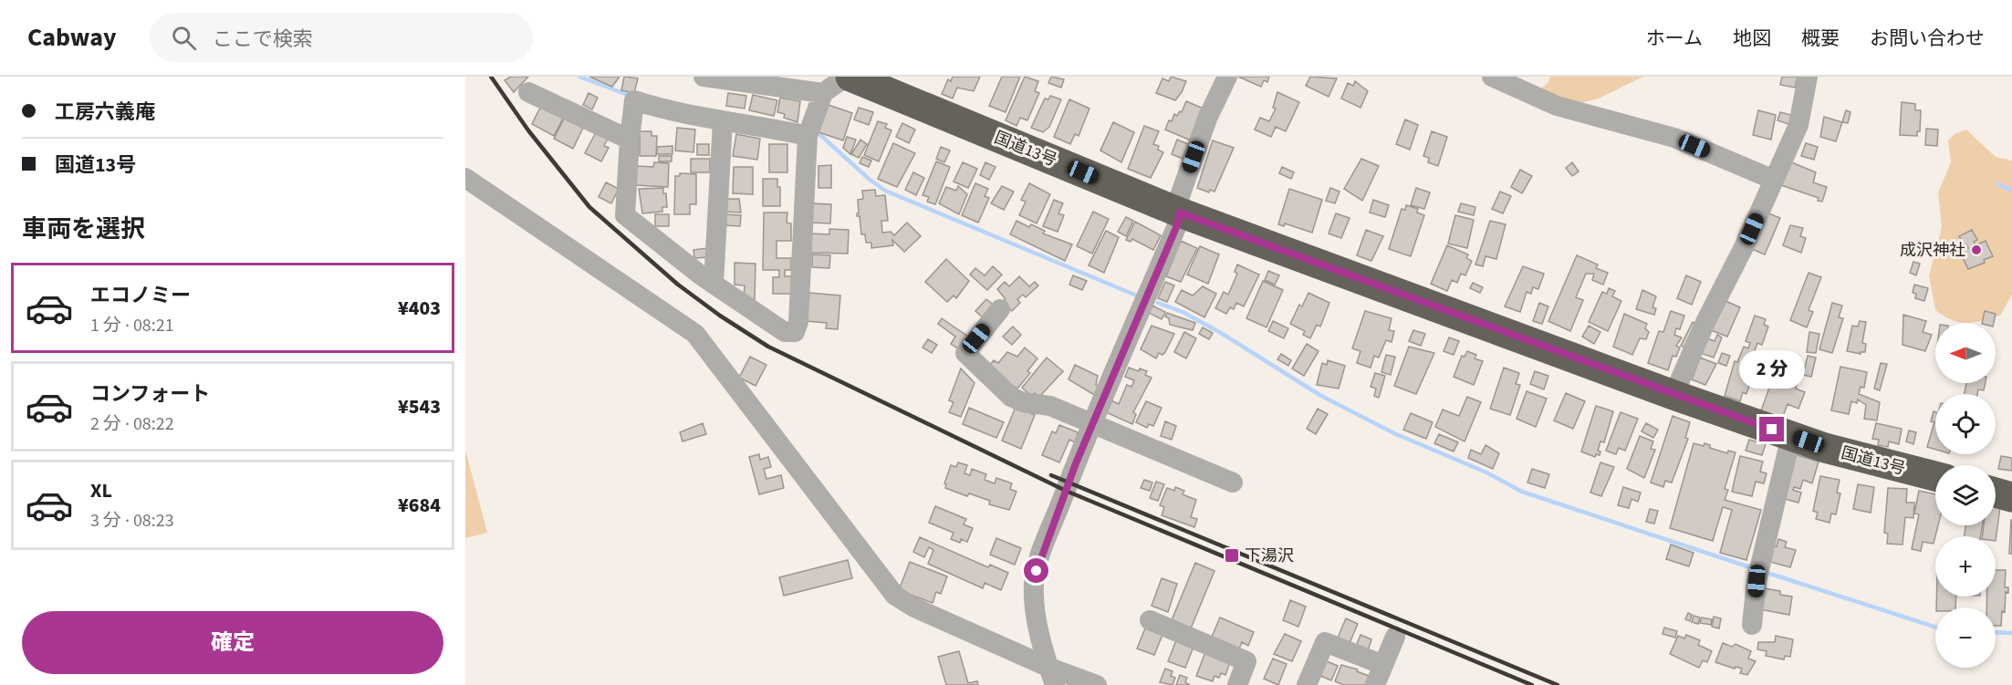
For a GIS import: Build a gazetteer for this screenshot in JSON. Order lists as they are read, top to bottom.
{
  "streets": {
    "highway": ["国道13号"]
  },
  "places": {
    "other": ["成沢神社"],
    "transit": ["下湯沢"]
  },
  "north": "left",
  "page": {
    "header": "Cabway",
    "search": "ここで検索",
    "nav": [
      "ホーム",
      "地図",
      "概要",
      "お問い合わせ"
    ],
    "banner": ["工房六義庵", "国道13号"],
    "heading": "車両を選択",
    "list": [
      {
        "name": "エコノミー",
        "note": "1 分 · 08:21",
        "value": "¥403"
      },
      {
        "name": "コンフォート",
        "note": "2 分 · 08:22",
        "value": "¥543"
      },
      {
        "name": "XL",
        "note": "3 分 · 08:23",
        "value": "¥684"
      }
    ],
    "map_buttons": ["+", "−"],
    "bubble": "2 分",
    "buttons": "確定"
  }
}
